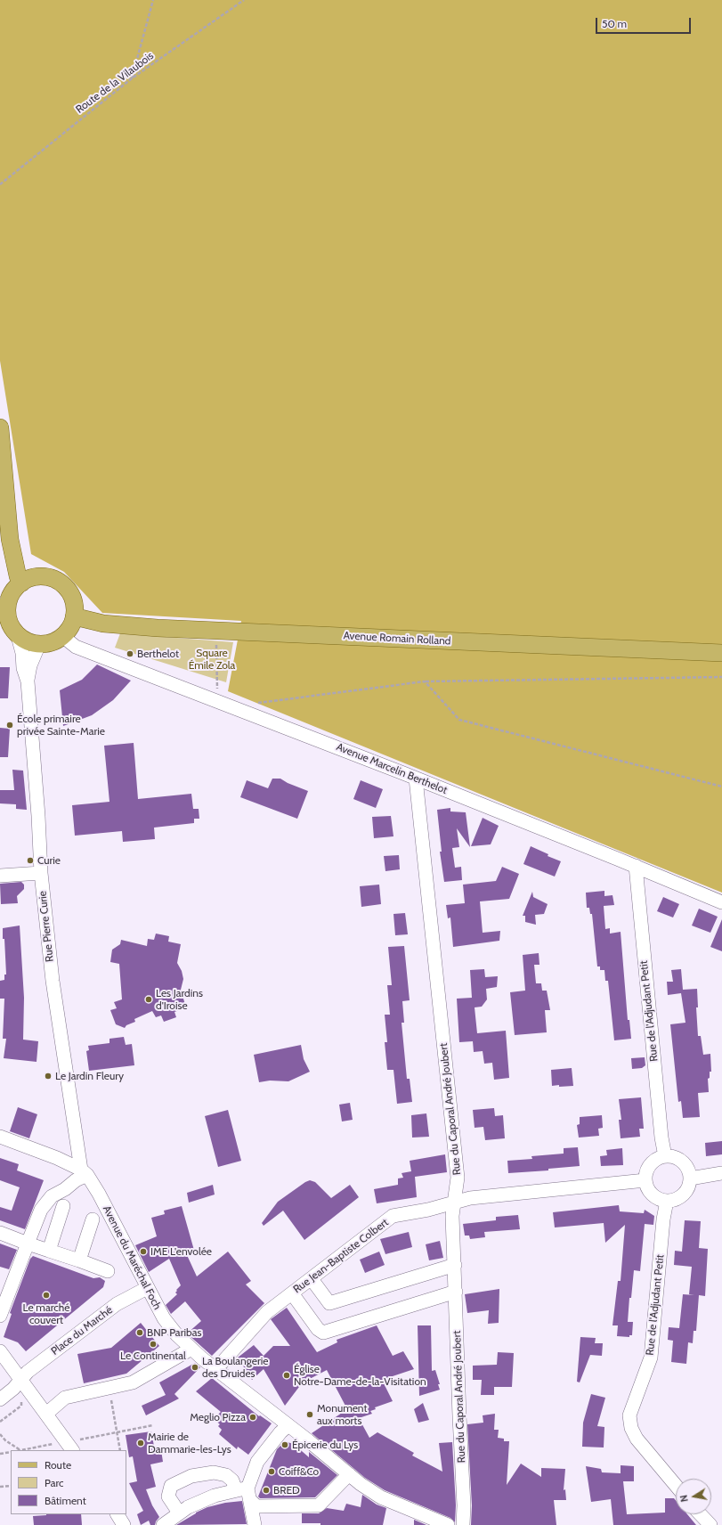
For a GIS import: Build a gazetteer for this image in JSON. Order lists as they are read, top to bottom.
{
  "streets": {
    "main road": ["Avenue Romain Rolland"],
    "street": [
      "Avenue Marcelin Berthelot",
      "Rue Pierre Curie",
      "Rue de l'Adjudant Petit",
      "Rue du Caporal André Joubert",
      "Rue Jean-Baptiste Colbert",
      "Avenue du Maréchal Foch",
      "Place du Marché"
    ],
    "path": ["Route de la Vilaubois"]
  },
  "crossings": [
    ["Avenue Romain Rolland", "Avenue Marcelin Berthelot"],
    ["Avenue Romain Rolland", "Rue Pierre Curie"],
    ["Avenue Marcelin Berthelot", "Rue Pierre Curie"],
    ["Avenue Marcelin Berthelot", "Rue de l'Adjudant Petit"],
    ["Avenue Marcelin Berthelot", "Rue du Caporal André Joubert"],
    ["Rue Pierre Curie", "Avenue du Maréchal Foch"],
    ["Rue de l'Adjudant Petit", "Rue Jean-Baptiste Colbert"],
    ["Rue du Caporal André Joubert", "Rue Jean-Baptiste Colbert"],
    ["Rue Jean-Baptiste Colbert", "Avenue du Maréchal Foch"],
    ["Avenue du Maréchal Foch", "Place du Marché"]
  ],
  "parks": ["Square Émile Zola"],
  "places": [
    "Berthelot",
    "École primaire privée Sainte-Marie",
    "Curie",
    "Les Jardins d'Iroise",
    "Le Jardin Fleury",
    "IME L'envolée",
    "Le marché couvert",
    "BNP Paribas",
    "Le Continental",
    "La Boulangerie des Druides",
    "Église Notre-Dame-de-la-Visitation",
    "Monument aux morts",
    "Meglio Pizza",
    "Mairie de Dammarie-les-Lys",
    "Épicerie du Lys",
    "Coiff&Co",
    "BRED"
  ],
  "legend": ["Route", "Parc", "Bâtiment"],
  "scale_bar": "50 m",
  "north": "left"
}
